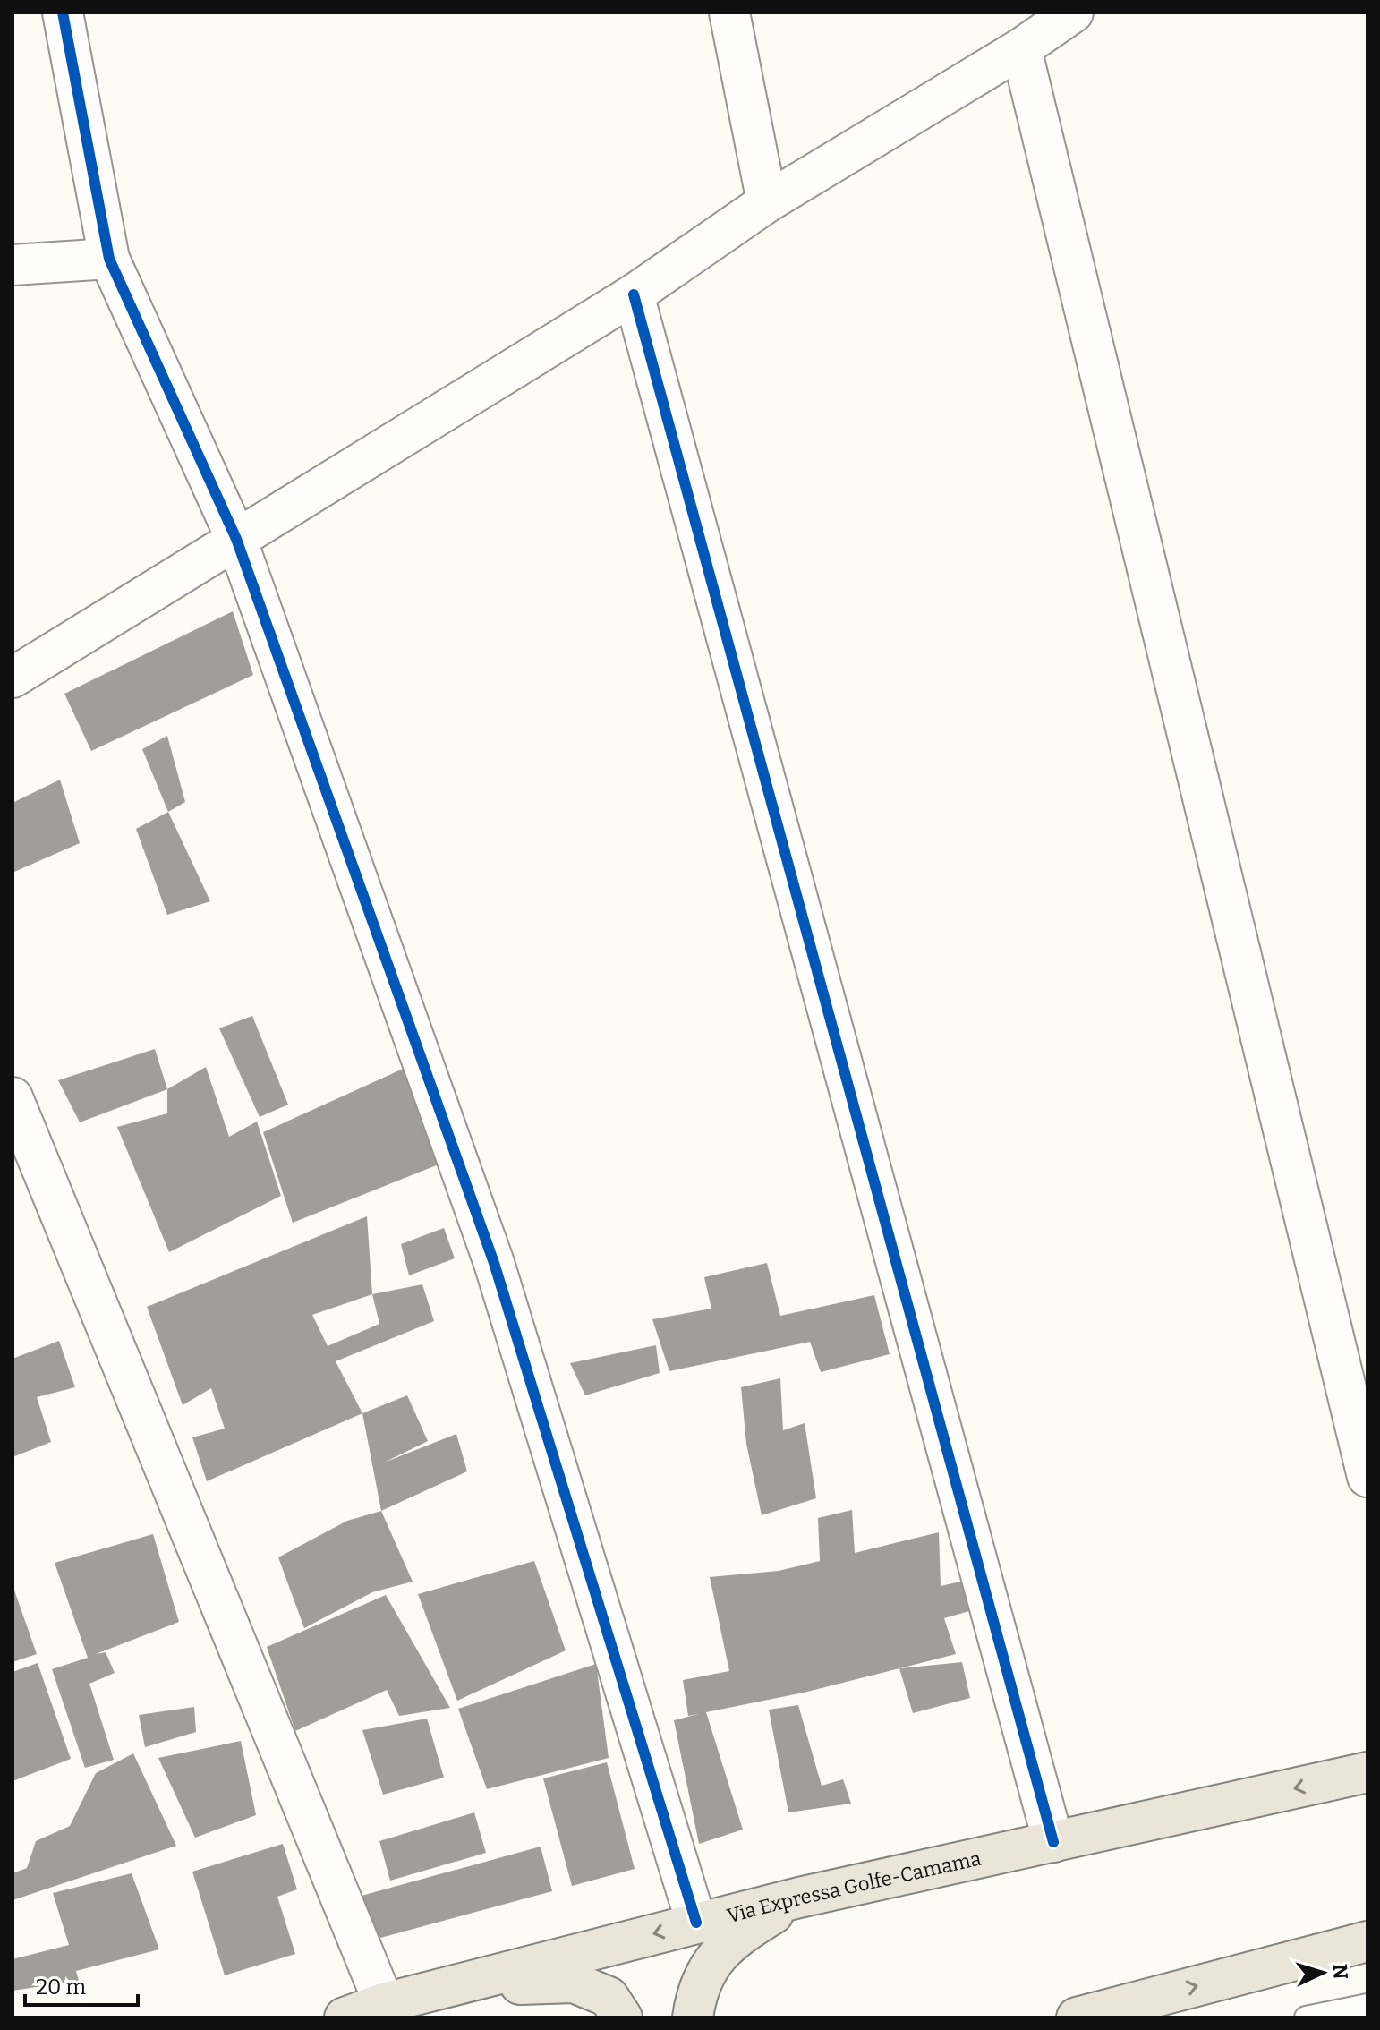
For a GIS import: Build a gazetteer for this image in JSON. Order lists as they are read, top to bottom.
{
  "streets": {
    "highway": ["Via Expressa Golfe-Camama"]
  },
  "scale_bar": "20 m",
  "north": "right"
}
